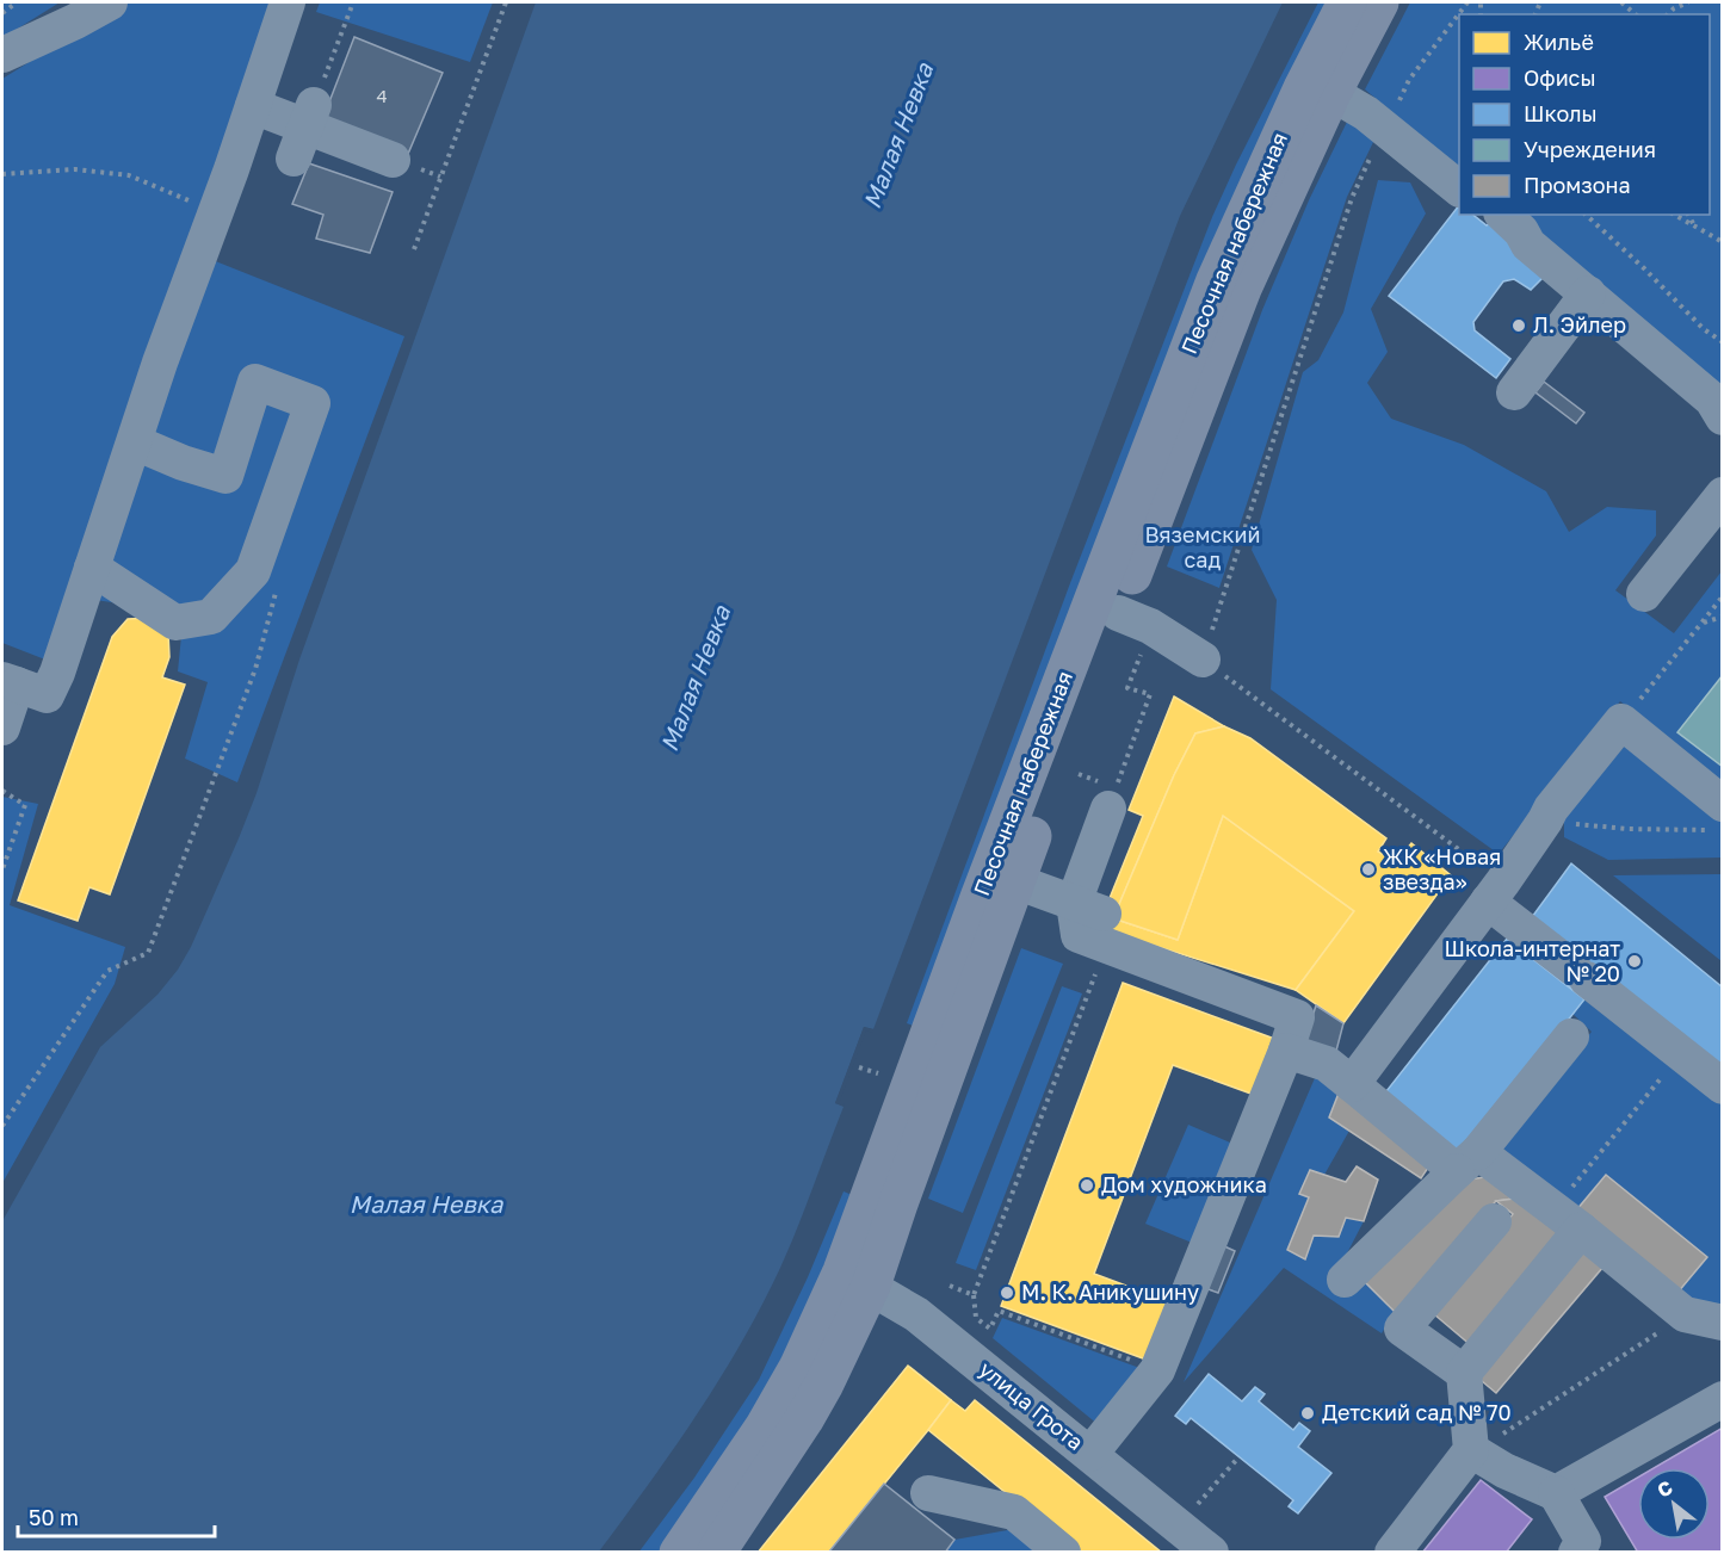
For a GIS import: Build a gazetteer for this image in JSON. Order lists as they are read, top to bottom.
{
  "streets": {
    "main road": ["Песочная набережная"],
    "street": ["улица Грота"]
  },
  "crossings": [
    ["Песочная набережная", "улица Грота"]
  ],
  "water": ["Малая Невка"],
  "parks": ["Вяземский сад"],
  "places": [
    "Л. Эйлер",
    "ЖК «Новая звезда»",
    "Школа-интернат № 20",
    "Дом художника",
    "М. К. Аникушину",
    "Детский сад № 70"
  ],
  "house_numbers": ["4"],
  "legend": [
    "Жильё",
    "Офисы",
    "Школы",
    "Учреждения",
    "Промзона"
  ],
  "scale_bar": "50 m",
  "north": "top left"
}
